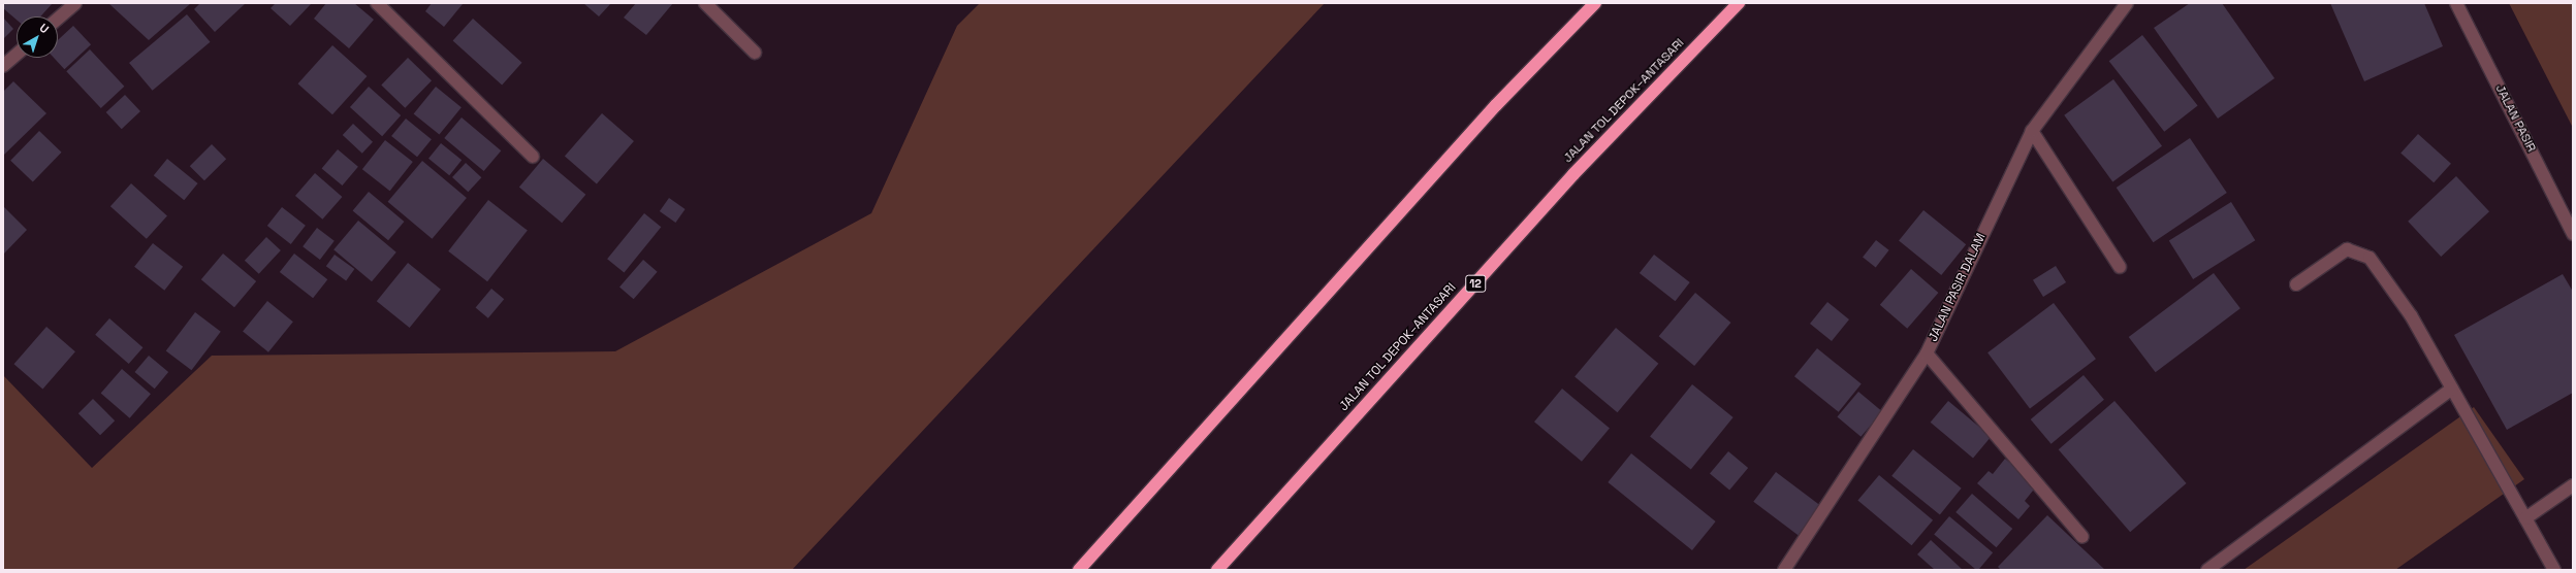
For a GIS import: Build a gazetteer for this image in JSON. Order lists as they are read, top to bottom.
{
  "streets": {
    "highway": ["JALAN TOL DEPOK–ANTASARI", "12"],
    "street": ["JALAN PASIR", "JALAN PASIR DALAM"]
  },
  "north": "top right"
}
